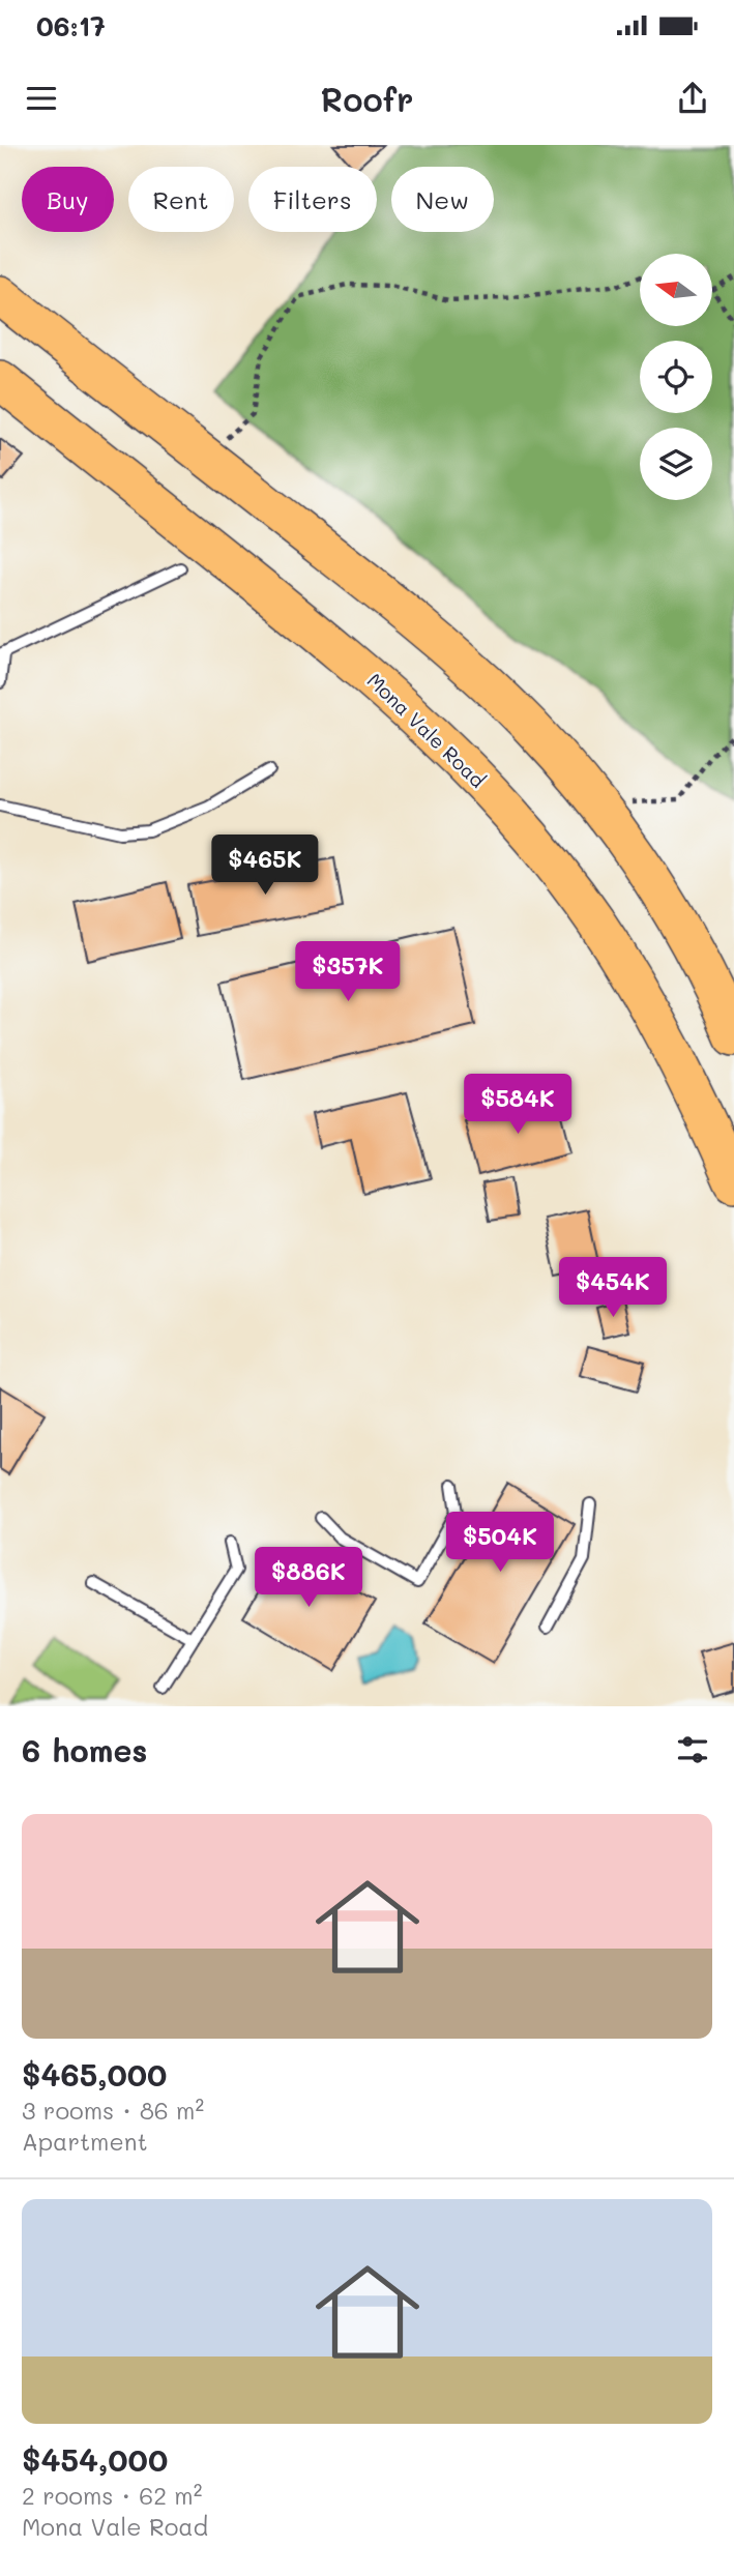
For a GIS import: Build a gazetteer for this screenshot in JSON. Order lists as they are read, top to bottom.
{
  "streets": {
    "highway": ["Mona Vale Road"]
  },
  "north": "left",
  "page": {
    "status": "06:17",
    "header": "Roofr",
    "chip": [
      "Buy",
      "Rent",
      "Filters",
      "New"
    ],
    "price": [
      "$465K",
      "$357K",
      "$584K",
      "$454K",
      "$504K",
      "$886K"
    ],
    "heading": "6 homes",
    "list": [
      {
        "name": "$465,000",
        "note": "3 rooms · 86 m² · Apartment"
      },
      {
        "name": "$454,000",
        "note": "2 rooms · 62 m² · Mona Vale Road"
      }
    ]
  }
}
